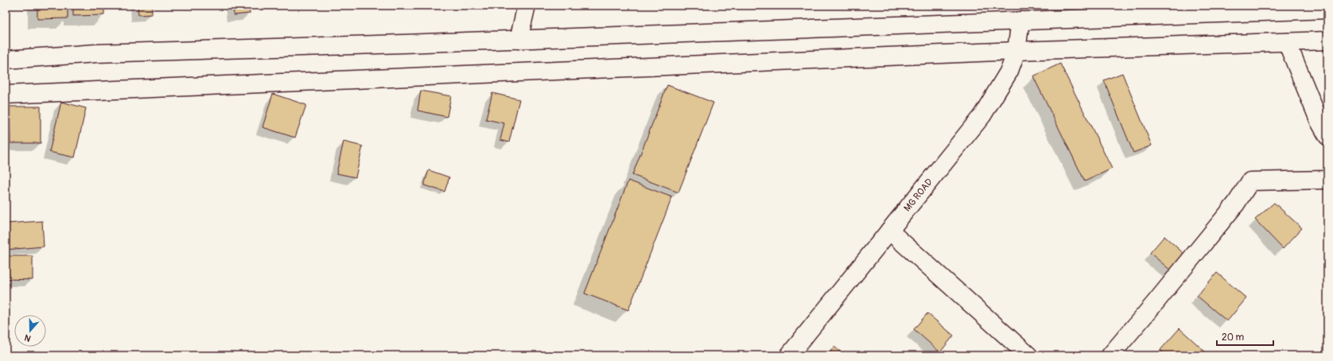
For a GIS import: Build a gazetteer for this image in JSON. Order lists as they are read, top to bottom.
{
  "streets": {
    "main road": ["MG ROAD"]
  },
  "scale_bar": "20 m",
  "north": "bottom"
}
